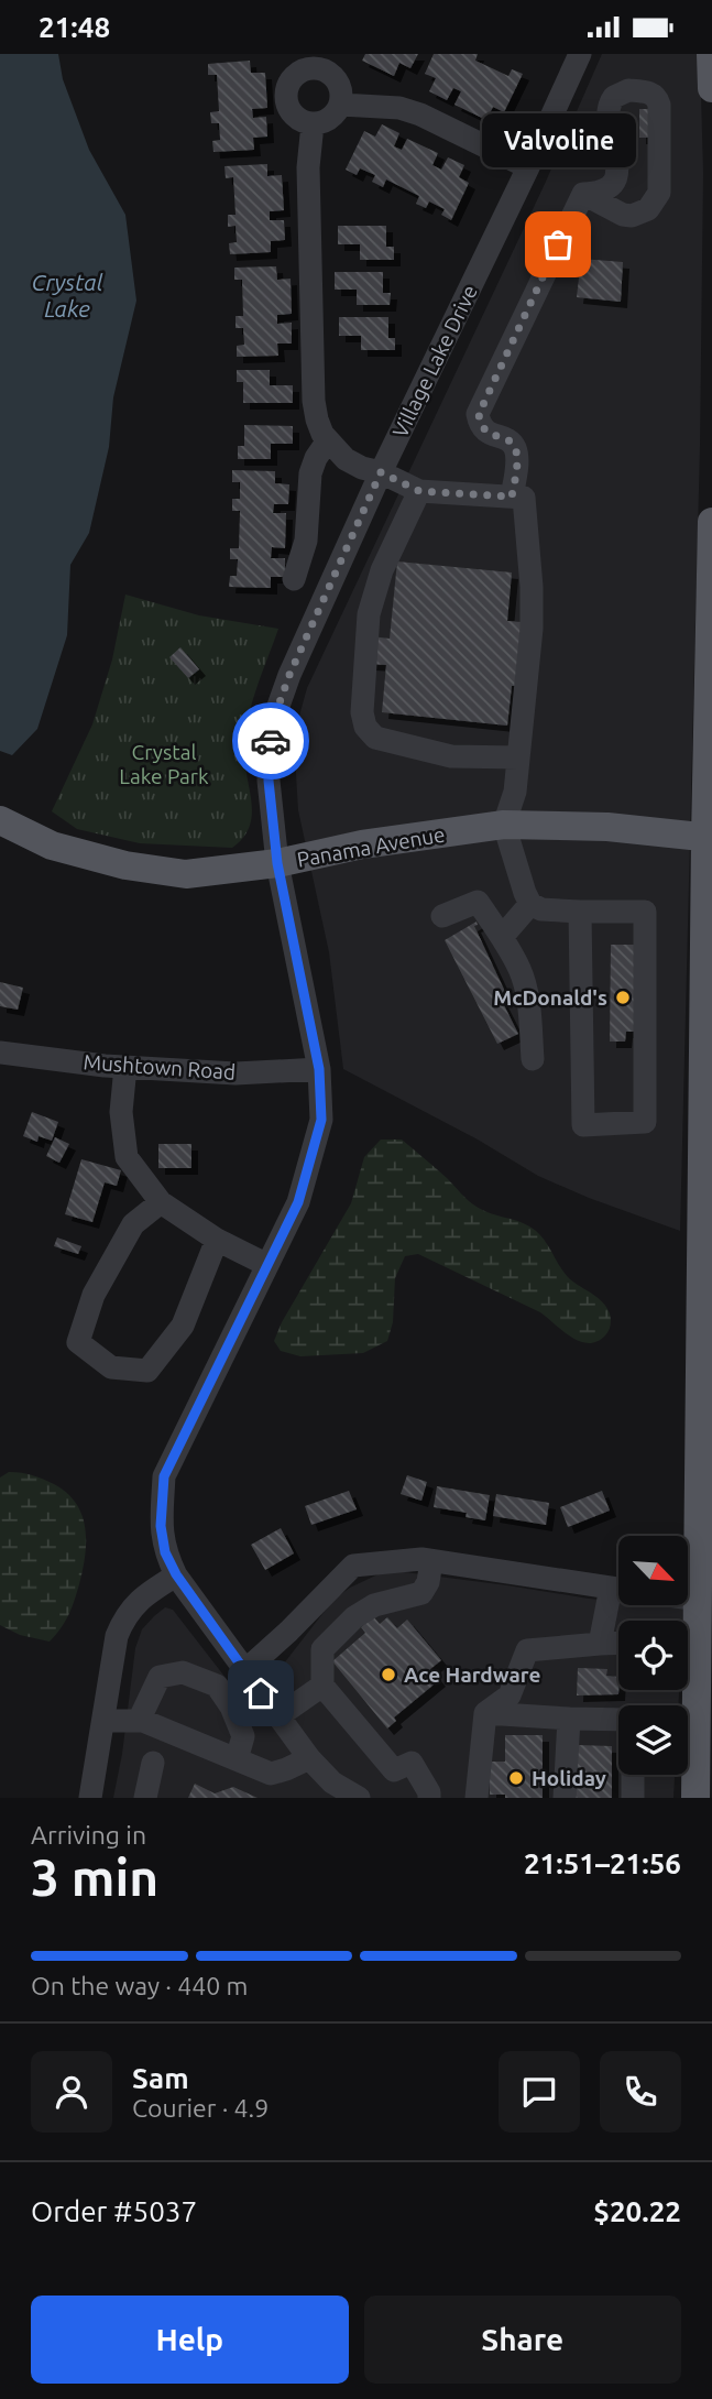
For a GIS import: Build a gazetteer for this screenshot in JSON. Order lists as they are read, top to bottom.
{
  "streets": {
    "main road": ["Panama Avenue"],
    "street": ["Village Lake Drive", "Mushtown Road"]
  },
  "crossings": [
    ["Village Lake Drive", "Panama Avenue"],
    ["Village Lake Drive", "Mushtown Road"]
  ],
  "water": ["Crystal Lake"],
  "parks": ["Crystal Lake Park"],
  "places": [
    "Valvoline",
    "McDonald's",
    "Ace Hardware",
    "Holiday"
  ],
  "north": "bottom right",
  "page": {
    "status": "21:48",
    "bubble": "Valvoline",
    "heading": ["3 min", "Arriving in", "21:51–21:56"],
    "panel": [
      "Sam",
      "Courier · 4.9",
      "Order #5037",
      "$20.22"
    ],
    "bar": "On the way · 440 m",
    "buttons": ["Help", "Share"]
  }
}
